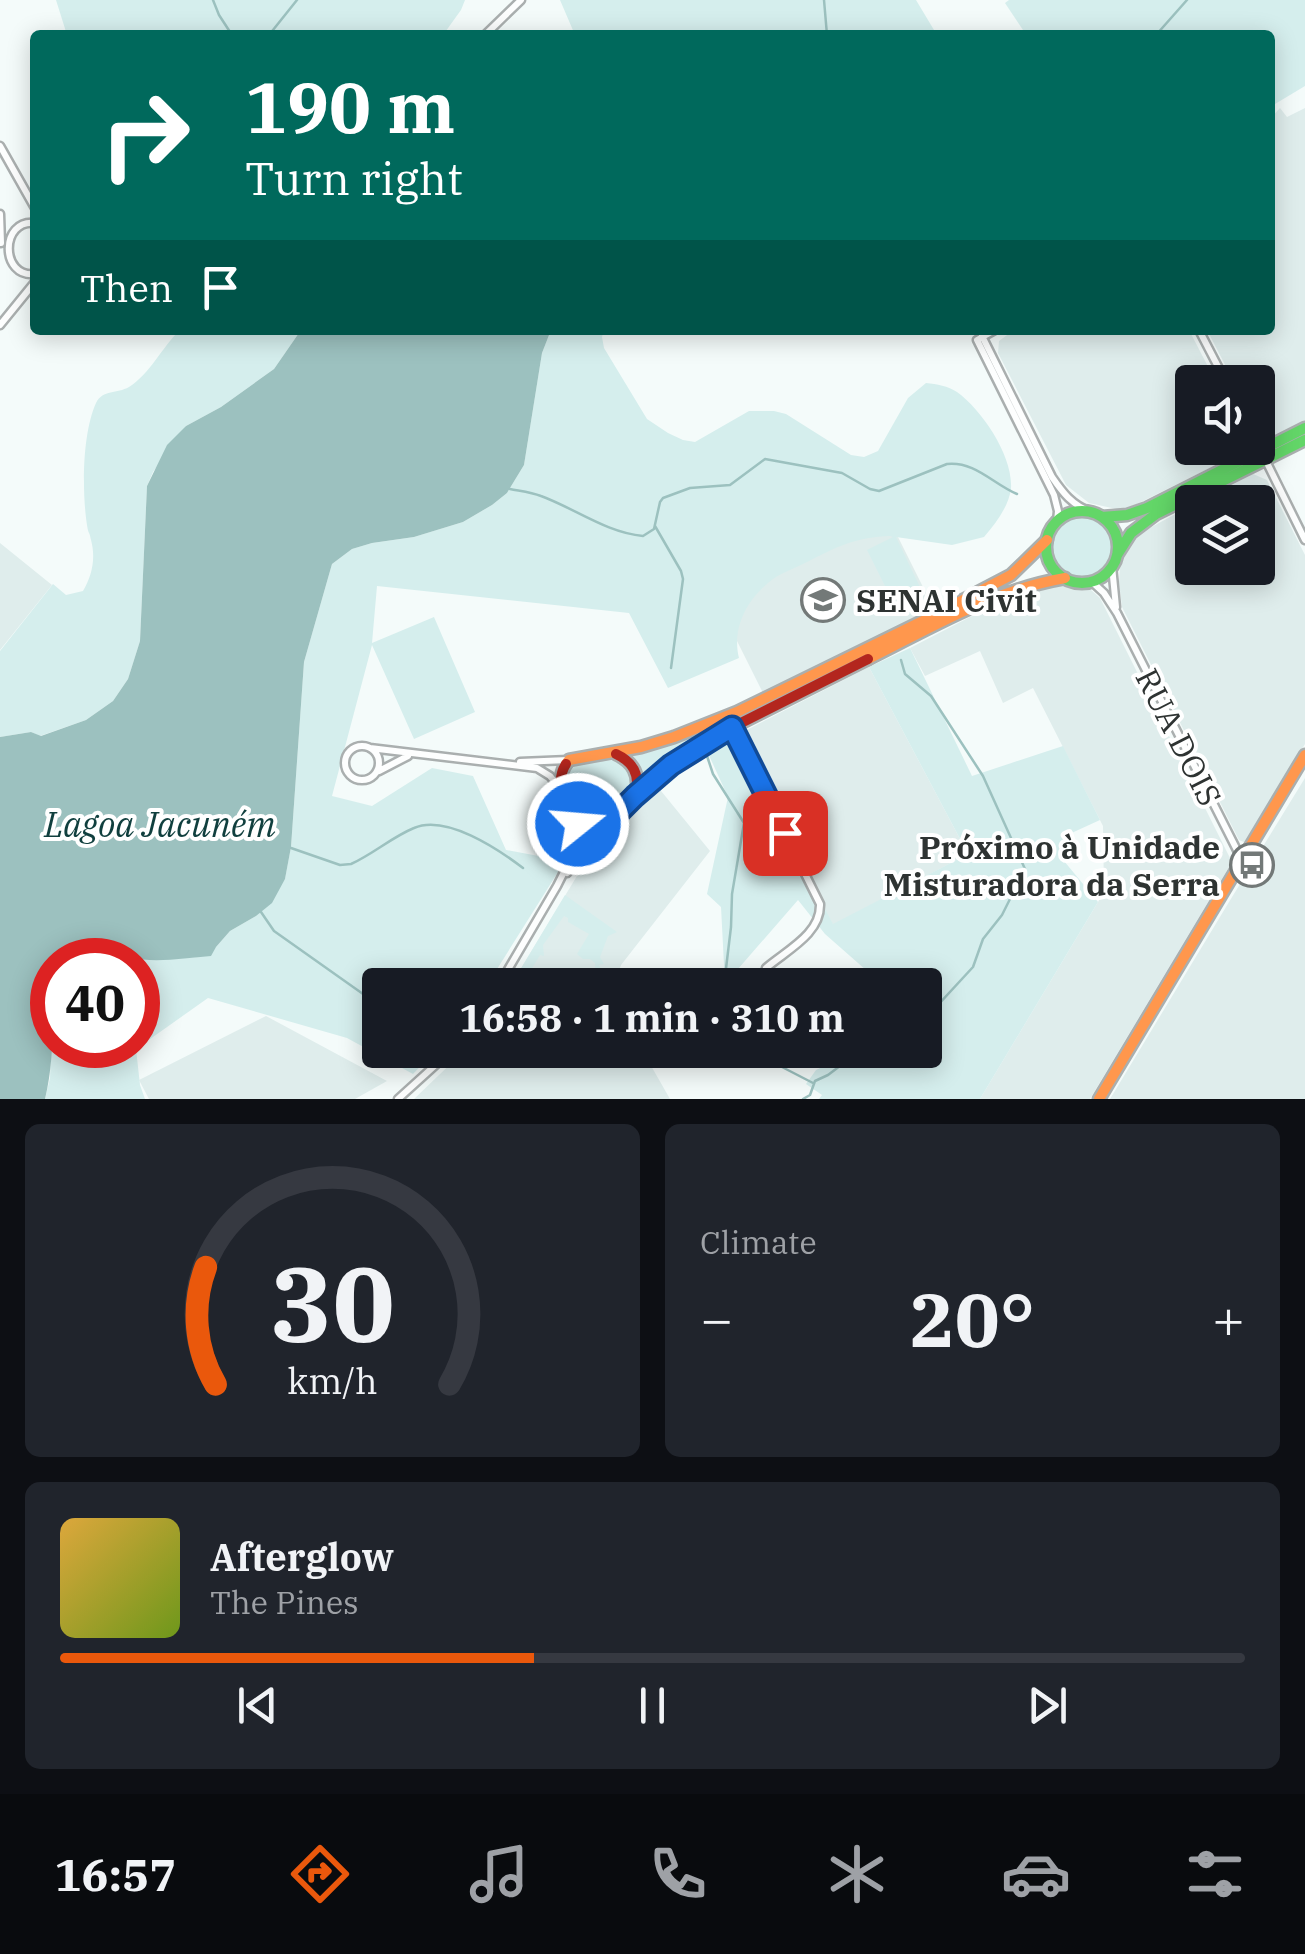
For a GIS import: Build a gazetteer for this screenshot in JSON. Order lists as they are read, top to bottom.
{
  "streets": {
    "street": ["RUA DOIS"]
  },
  "water": ["Lagoa Jacuném"],
  "places": {
    "school or university": ["SENAI Civit"],
    "bus stop": ["Próximo à Unidade Misturadora da Serra"]
  },
  "page": {
    "turn": ["190 m", "Turn right"],
    "then": "Then",
    "limit": "40",
    "trip": "16:58 · 1 min · 310 m",
    "tile": "Climate",
    "heat": ["−", "20°", "+"],
    "song": ["Afterglow", "The Pines"],
    "tabs": "16:57",
    "gauge": ["30", "km/h"]
  }
}
